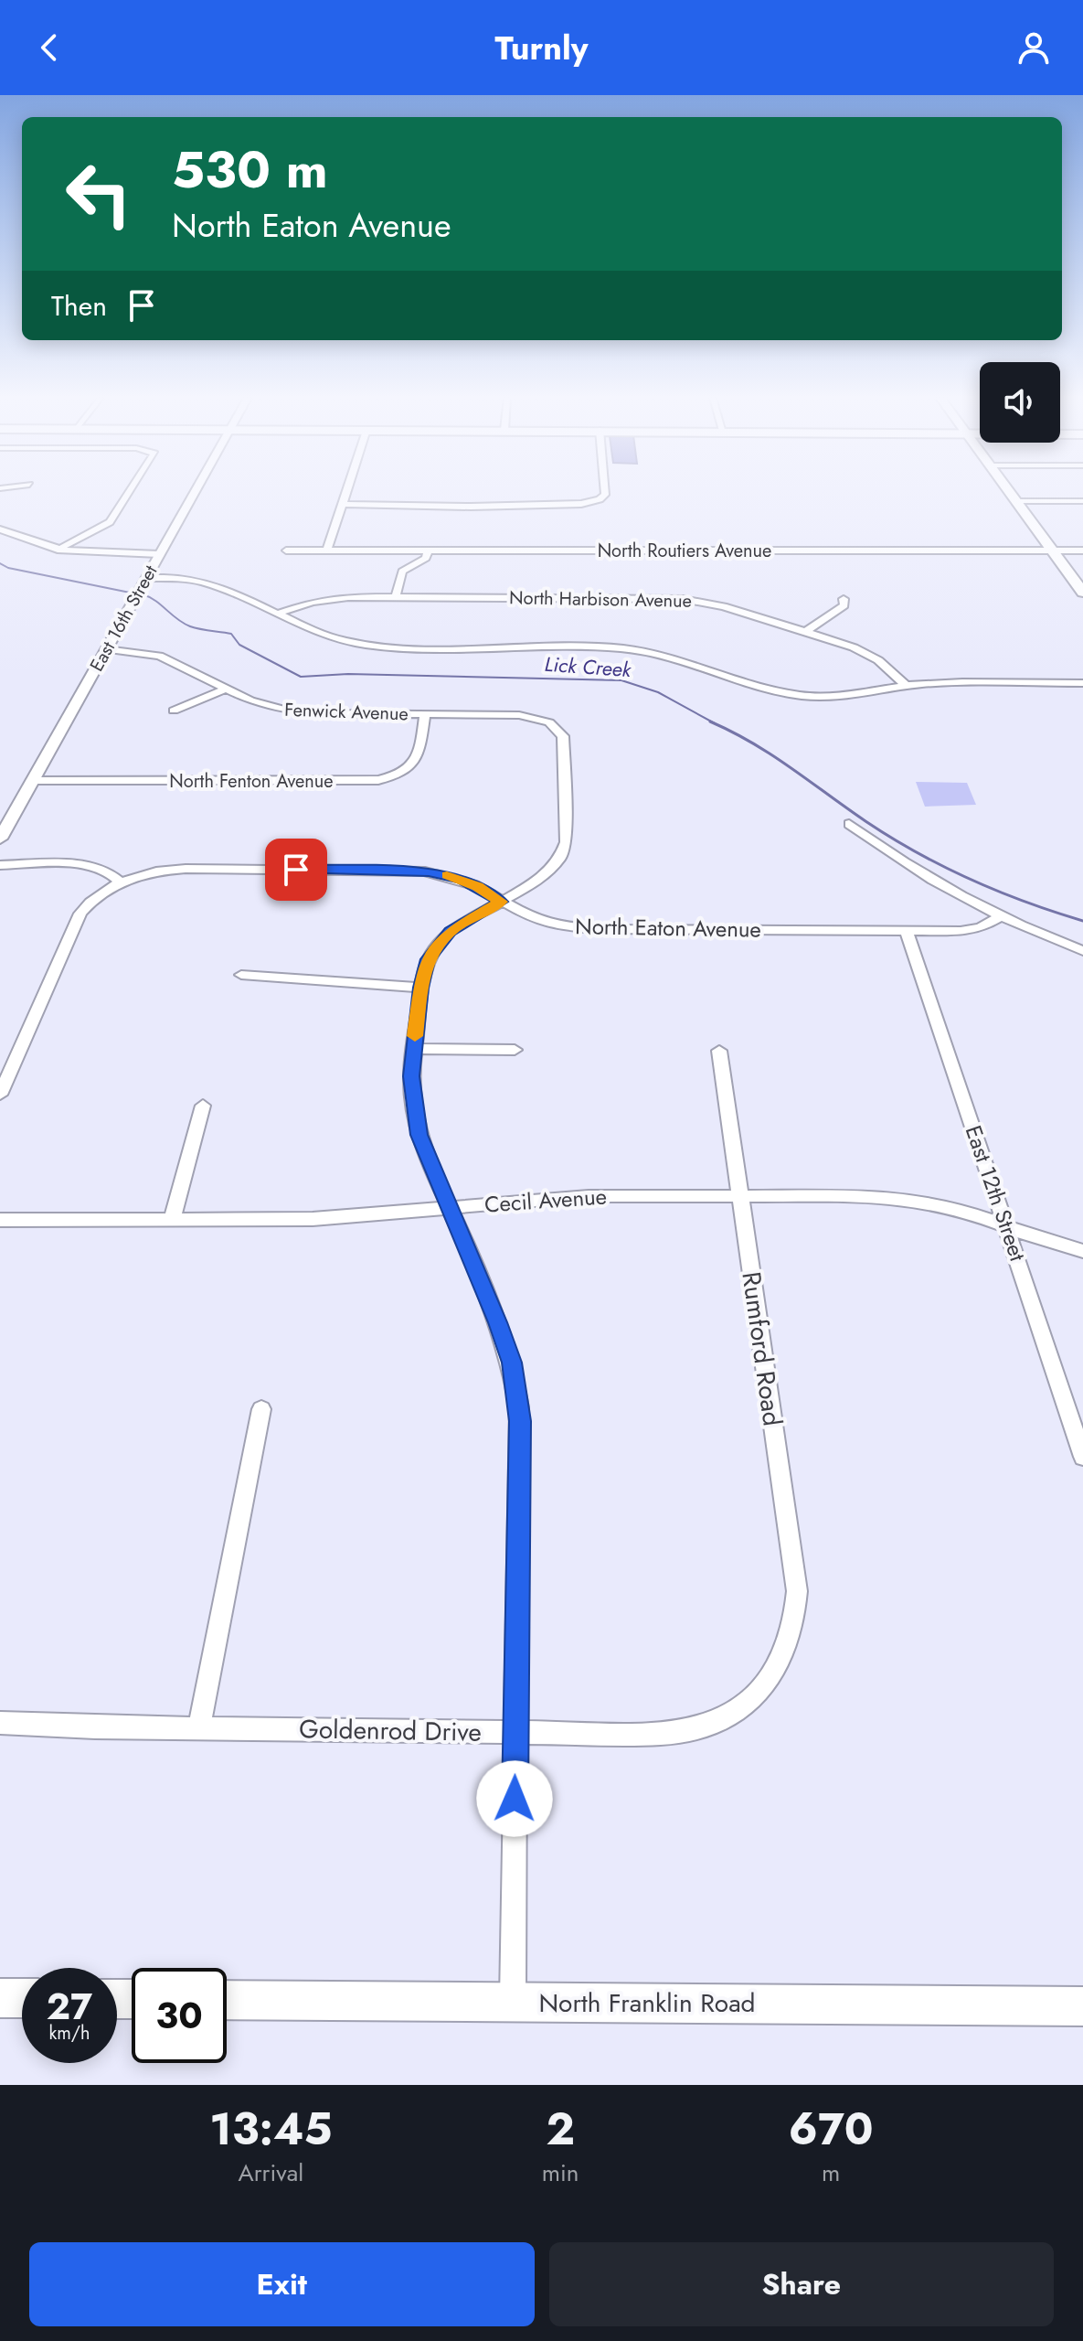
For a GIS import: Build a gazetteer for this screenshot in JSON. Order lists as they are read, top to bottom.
{
  "streets": {
    "main road": ["North Franklin Road"],
    "street": [
      "North Routiers Avenue",
      "North Harbison Avenue",
      "East 16th Street",
      "Fenwick Avenue",
      "North Fenton Avenue",
      "North Eaton Avenue",
      "East 12th Street",
      "Cecil Avenue",
      "Rumford Road",
      "Goldenrod Drive"
    ]
  },
  "crossings": [
    ["East 16th Street", "Fenwick Avenue"],
    ["East 16th Street", "North Fenton Avenue"],
    ["Fenwick Avenue", "North Fenton Avenue"],
    ["Fenwick Avenue", "North Eaton Avenue"],
    ["North Eaton Avenue", "East 12th Street"],
    ["East 12th Street", "Cecil Avenue"],
    ["Cecil Avenue", "Rumford Road"],
    ["Rumford Road", "Goldenrod Drive"]
  ],
  "water": ["Lick Creek"],
  "page": {
    "header": "Turnly",
    "turn": ["530 m", "North Eaton Avenue"],
    "then": "Then",
    "speed": "27 km/h",
    "limit": "30",
    "eta": [
      "13:45",
      "Arrival",
      "2",
      "min",
      "670",
      "m"
    ],
    "buttons": ["Exit", "Share"]
  }
}
